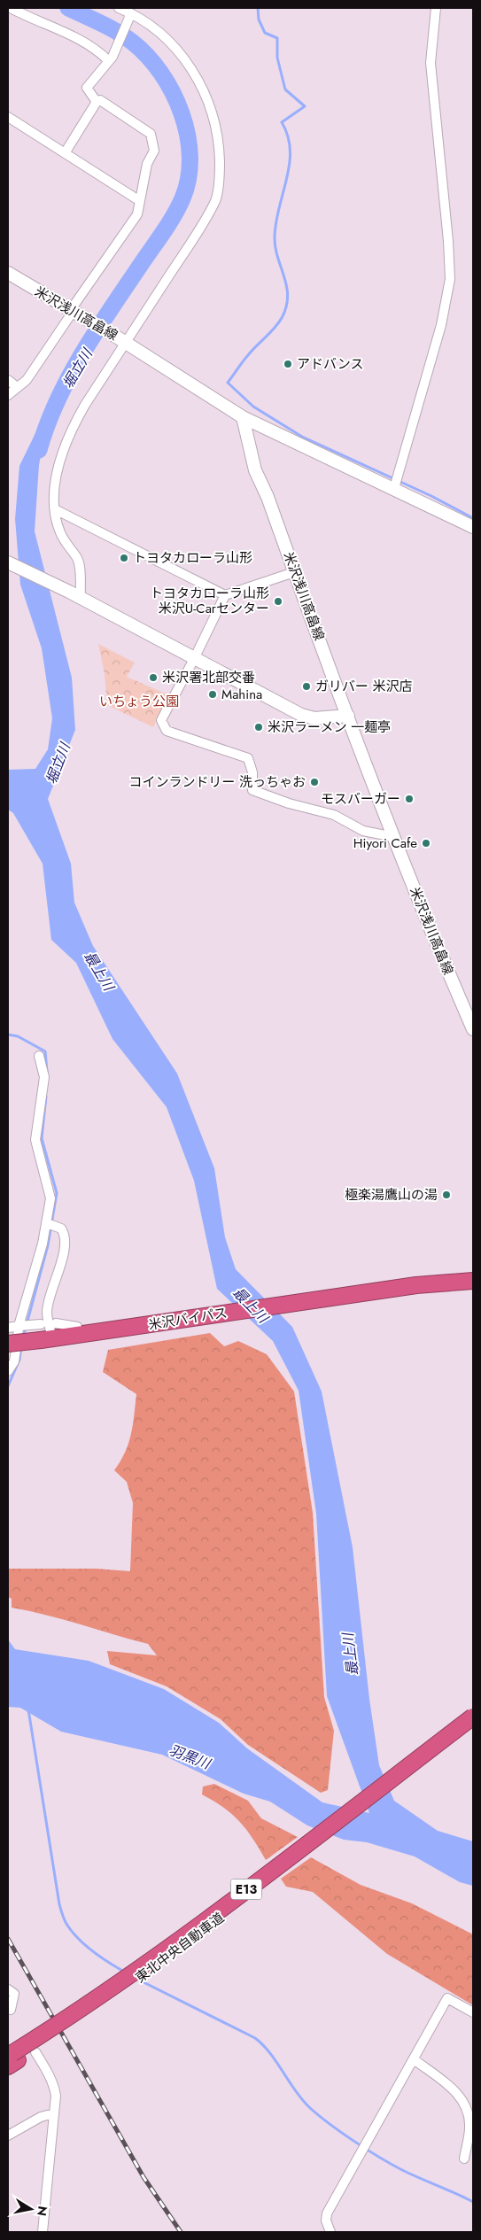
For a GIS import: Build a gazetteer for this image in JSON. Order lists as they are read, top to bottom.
{
  "streets": {
    "highway": ["米沢バイパス", "E13", "東北中央自動車道"],
    "main road": ["米沢浅川高畠線"]
  },
  "water": ["堀立川", "最上川", "羽黒川"],
  "parks": ["いちょう公園"],
  "places": [
    "アドバンス",
    "トヨタカローラ山形",
    "トヨタカローラ山形 米沢U-Carセンター",
    "米沢署北部交番",
    "ガリバー 米沢店",
    "Mahina",
    "米沢ラーメン 一麺亭",
    "コインランドリー 洗っちゃお",
    "モスバーガー",
    "Hiyori Cafe",
    "極楽湯鷹山の湯"
  ],
  "north": "right"
}
